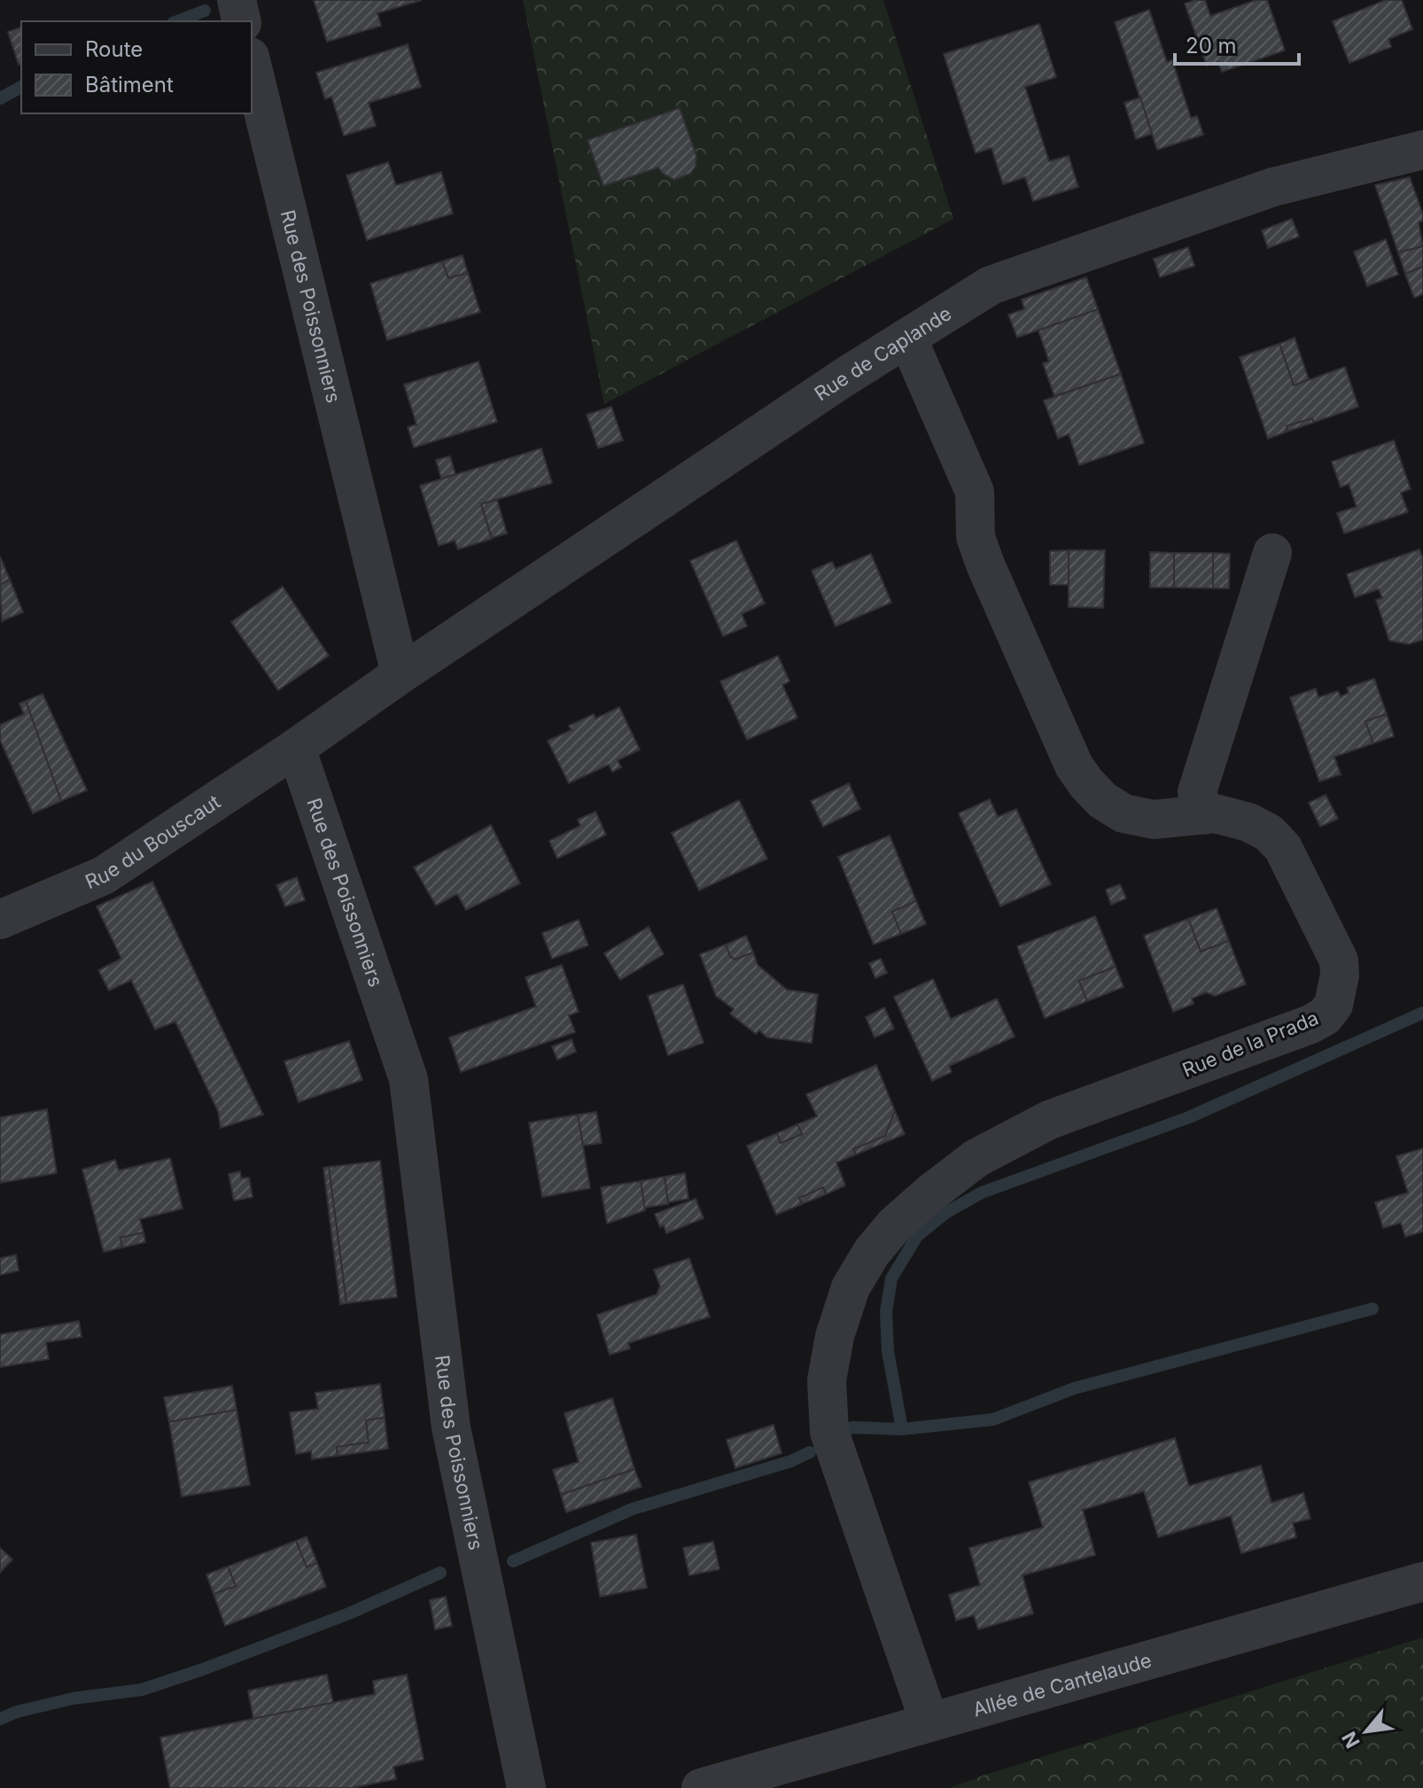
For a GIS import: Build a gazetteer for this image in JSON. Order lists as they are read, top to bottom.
{
  "streets": {
    "street": [
      "Rue des Poissonniers",
      "Rue de Caplande",
      "Rue du Bouscaut",
      "Rue de la Prada",
      "Allée de Cantelaude"
    ]
  },
  "crossings": [
    ["Rue des Poissonniers", "Rue de Caplande"],
    ["Rue des Poissonniers", "Rue du Bouscaut"],
    ["Rue de Caplande", "Rue de la Prada"],
    ["Rue de la Prada", "Allée de Cantelaude"]
  ],
  "legend": ["Route", "Bâtiment"],
  "scale_bar": "20 m",
  "north": "bottom left"
}
